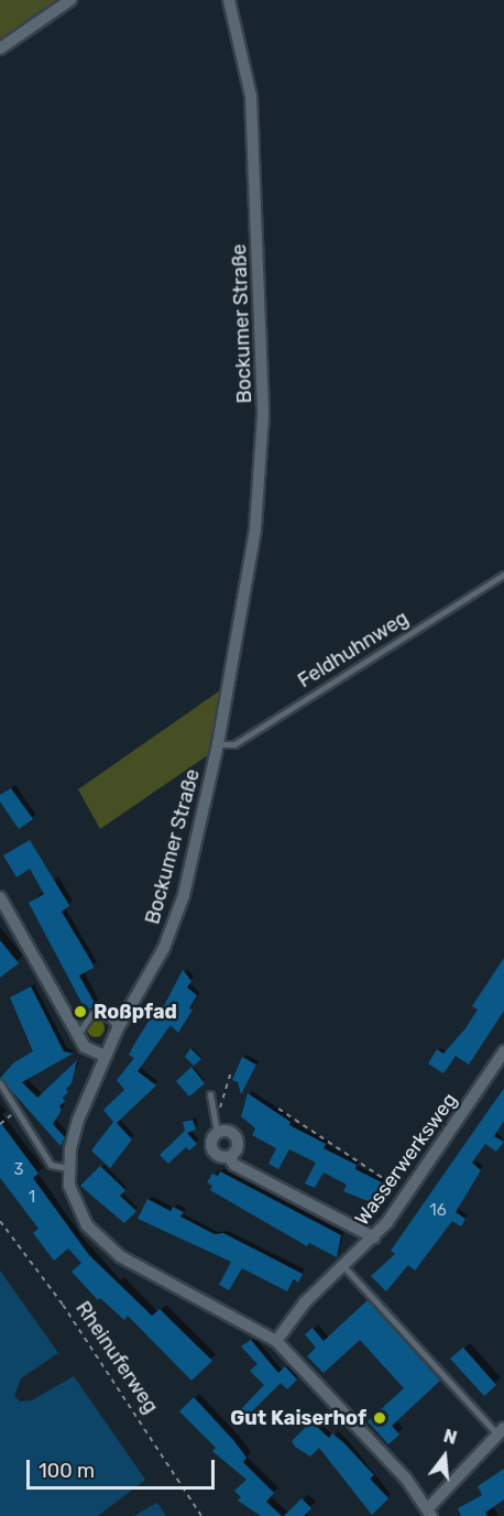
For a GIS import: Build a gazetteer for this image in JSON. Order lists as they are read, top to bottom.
{
  "streets": {
    "street": ["Bockumer Straße", "Wasserwerksweg"],
    "lane": ["Feldhuhnweg"],
    "path": ["Rheinuferweg"]
  },
  "crossings": [
    ["Bockumer Straße", "Feldhuhnweg"],
    ["Bockumer Straße", "Wasserwerksweg"]
  ],
  "places": ["Roßpfad", "Gut Kaiserhof"],
  "house_numbers": ["3", "1", "16"],
  "scale_bar": "100 m",
  "north": "top"
}
